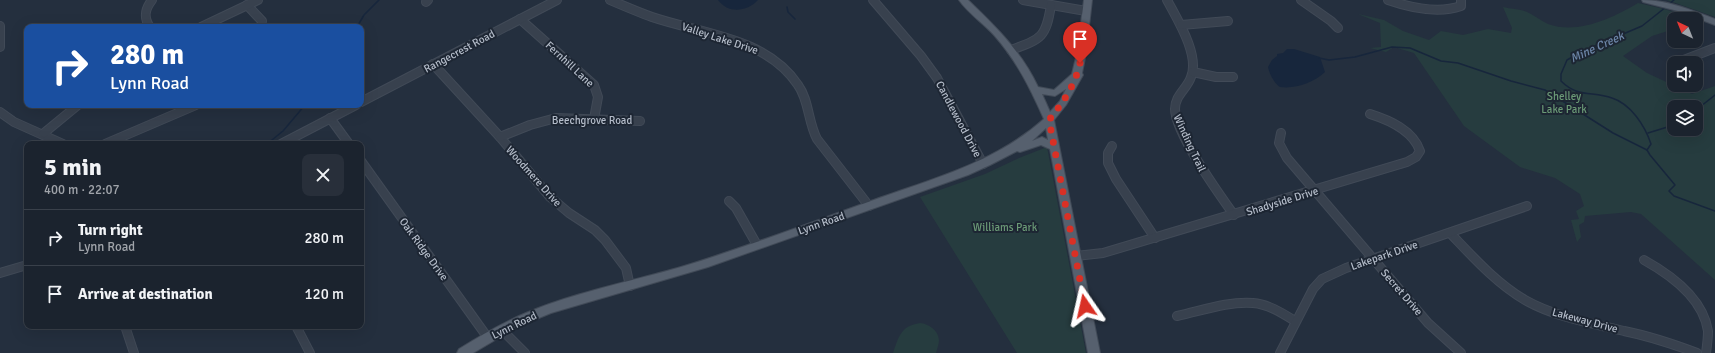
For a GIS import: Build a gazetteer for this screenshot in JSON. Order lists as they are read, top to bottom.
{
  "streets": {
    "main road": ["Lynn Road"],
    "street": [
      "Valley Lake Drive",
      "Rangecrest Road",
      "Fernhill Lane",
      "Candlewood Drive",
      "Beechgrove Road",
      "Winding Trail",
      "Woodmere Drive",
      "Shadyside Drive",
      "Oak Ridge Drive",
      "Lakepark Drive",
      "Secret Drive",
      "Lakeway Drive"
    ]
  },
  "crossings": [
    ["Valley Lake Drive", "Lynn Road"],
    ["Rangecrest Road", "Fernhill Lane"],
    ["Rangecrest Road", "Woodmere Drive"],
    ["Fernhill Lane", "Beechgrove Road"],
    ["Candlewood Drive", "Lynn Road"],
    ["Beechgrove Road", "Woodmere Drive"],
    ["Winding Trail", "Shadyside Drive"],
    ["Woodmere Drive", "Lynn Road"],
    ["Shadyside Drive", "Secret Drive"],
    ["Lynn Road", "Oak Ridge Drive"],
    ["Lakepark Drive", "Secret Drive"],
    ["Lakepark Drive", "Lakeway Drive"]
  ],
  "water": ["Mine Creek"],
  "parks": ["Shelley Lake Park", "Williams Park"],
  "north": "top left",
  "page": {
    "turn": ["280 m", "Lynn Road"],
    "heading": ["5 min", "400 m · 22:07"],
    "list": [
      {
        "name": "Turn right",
        "note": "Lynn Road",
        "value": "280 m"
      },
      {
        "name": "Arrive at destination",
        "value": "120 m"
      }
    ]
  }
}
